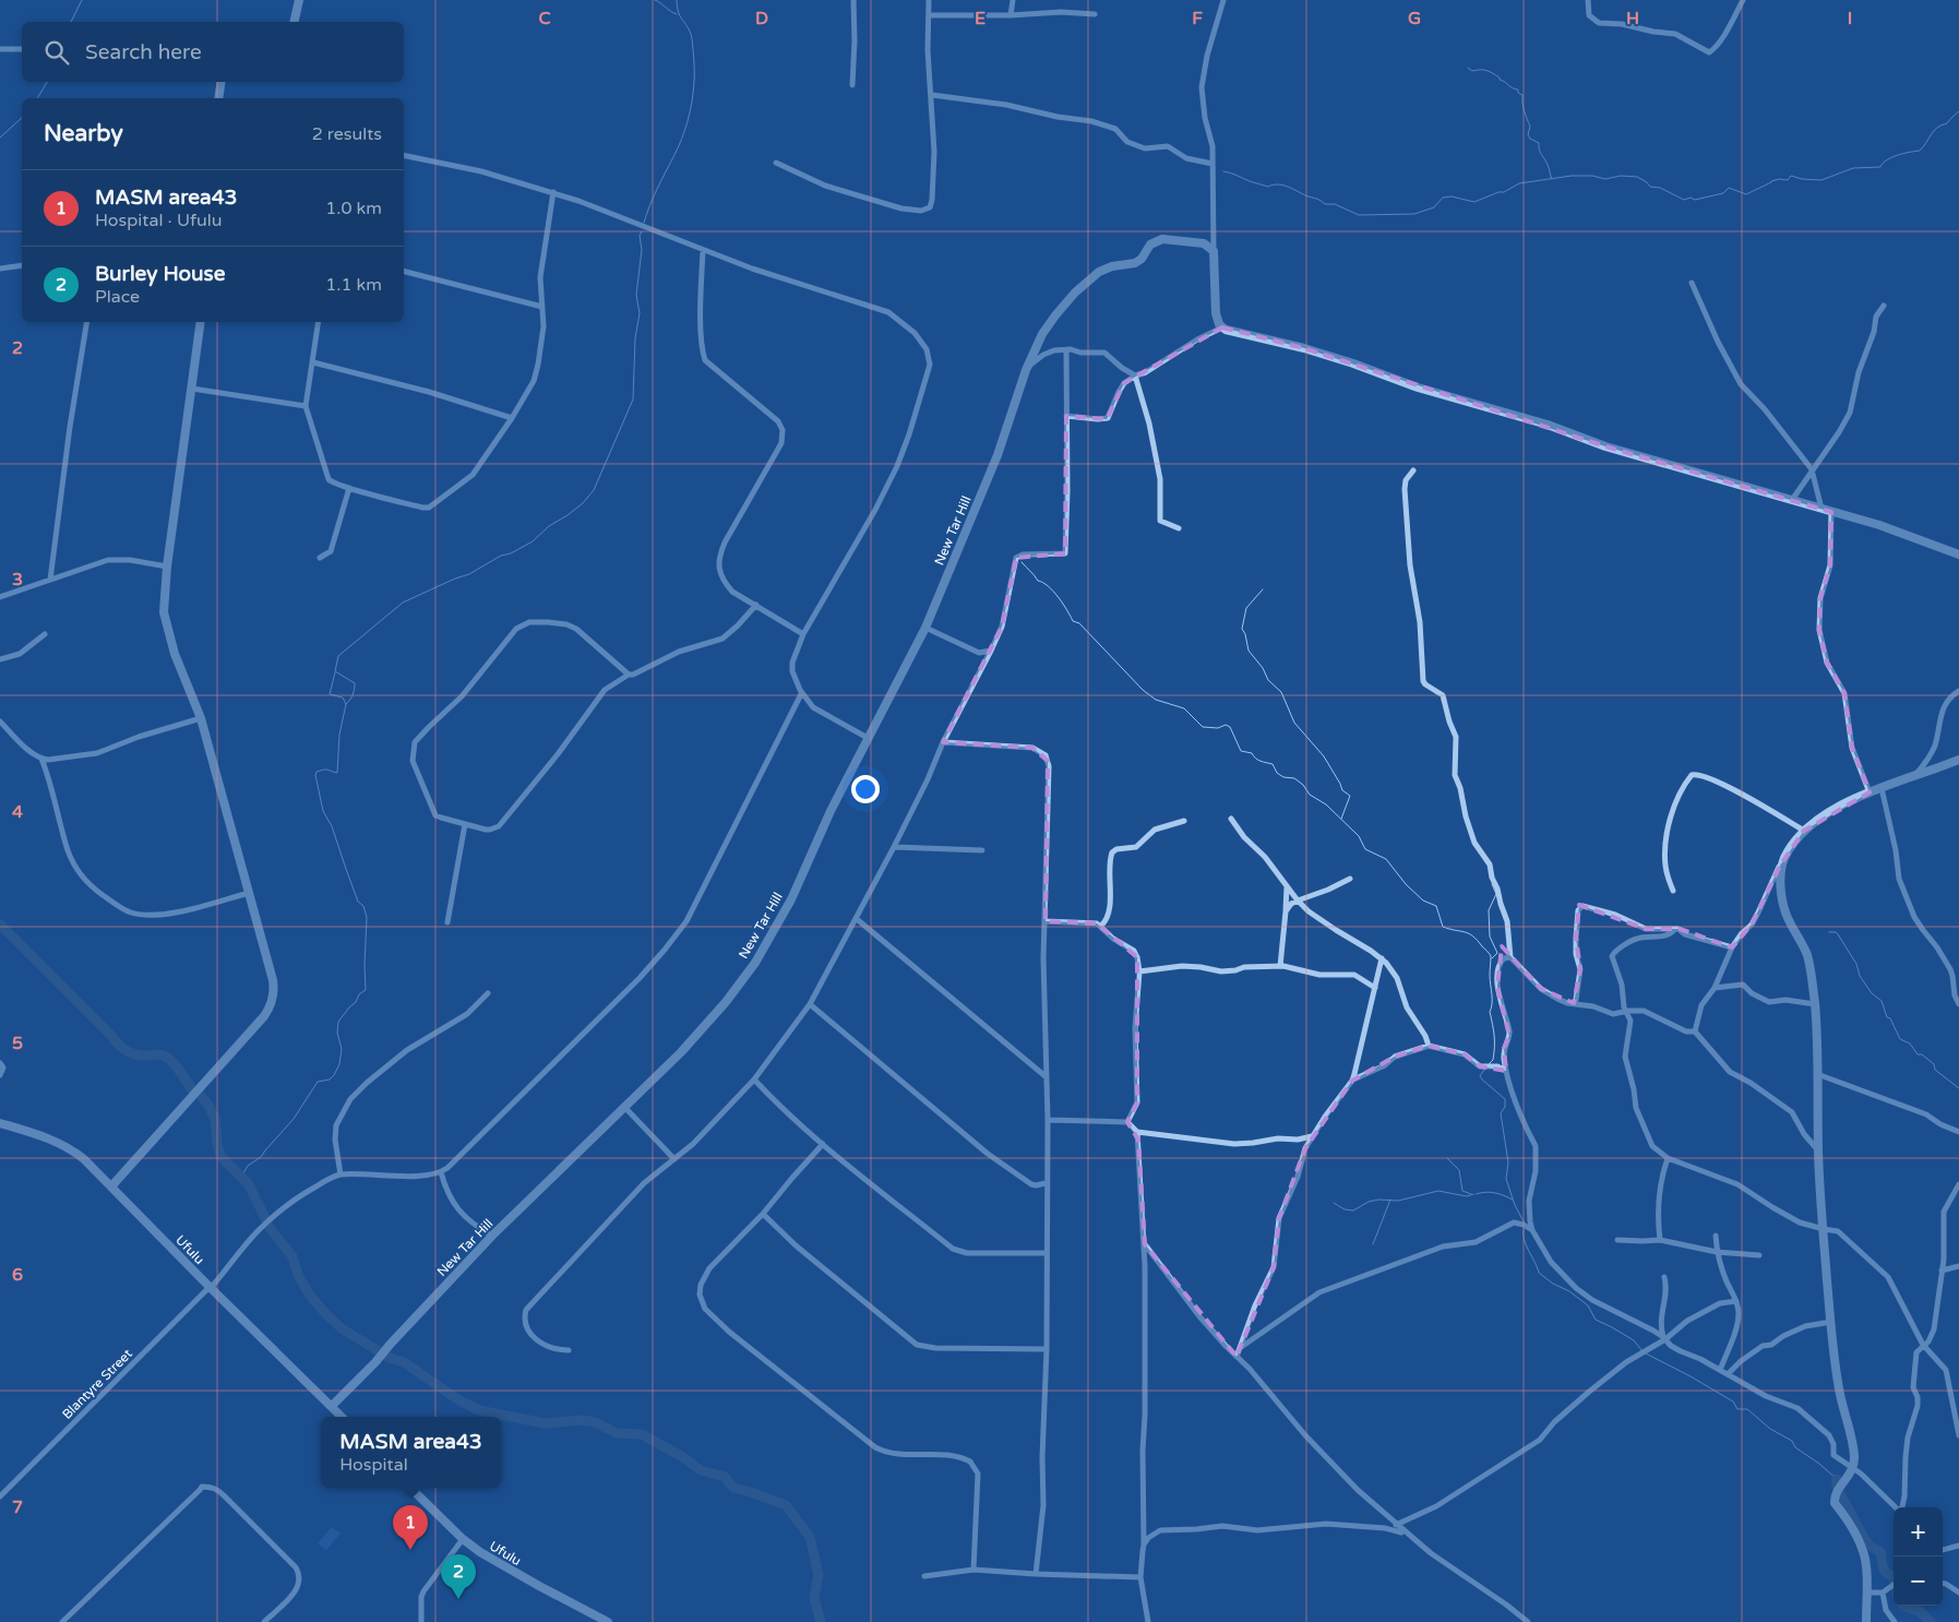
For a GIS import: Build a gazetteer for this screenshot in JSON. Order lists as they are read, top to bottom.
{
  "streets": {
    "street": ["New Tar Hill", "Ufulu", "Blantyre Street"]
  },
  "crossings": [
    ["New Tar Hill", "Ufulu"],
    ["Ufulu", "Blantyre Street"]
  ],
  "page": {
    "search": "Search here",
    "heading": ["Nearby", "2 results"],
    "list": [
      {
        "mark": "1",
        "name": "MASM area43",
        "note": "Hospital · Ufulu",
        "value": "1.0 km"
      },
      {
        "mark": "2",
        "name": "Burley House",
        "note": "Place",
        "value": "1.1 km"
      }
    ],
    "popup": ["MASM area43", "Hospital"],
    "pins": ["1", "2"],
    "map_buttons": ["+", "−"]
  },
  "grid": {
    "columns": [
      "C",
      "D",
      "E",
      "F",
      "G",
      "H",
      "I"
    ],
    "rows": [
      "2",
      "3",
      "4",
      "5",
      "6",
      "7"
    ]
  }
}
